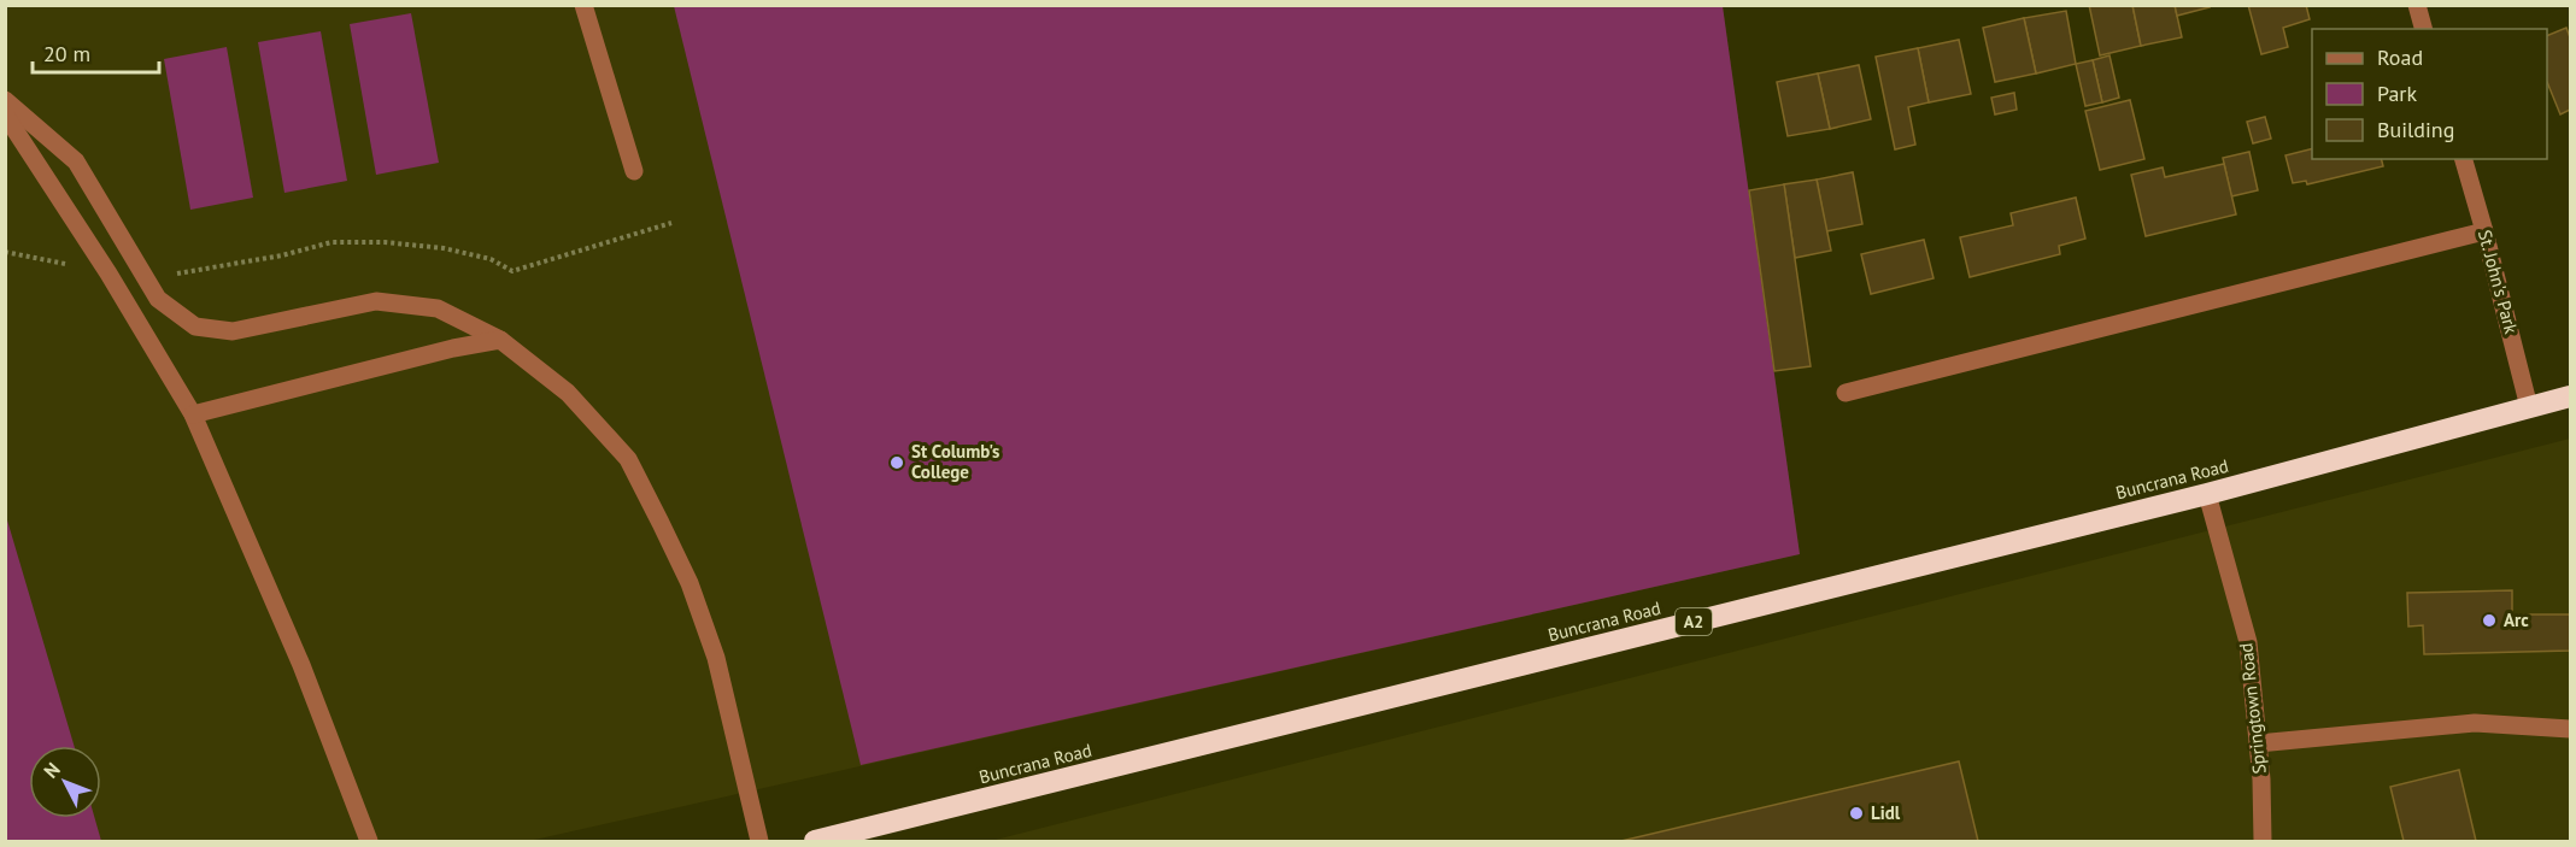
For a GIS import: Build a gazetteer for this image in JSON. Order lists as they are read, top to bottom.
{
  "streets": {
    "highway": ["Buncrana Road", "A2"],
    "street": ["St. John's Park", "Springtown Road"]
  },
  "crossings": [
    ["St. John's Park", "Buncrana Road"],
    ["Buncrana Road", "Springtown Road"]
  ],
  "places": ["St Columb's College", "Arc", "Lidl"],
  "legend": ["Road", "Park", "Building"],
  "scale_bar": "20 m",
  "north": "top left"
}
